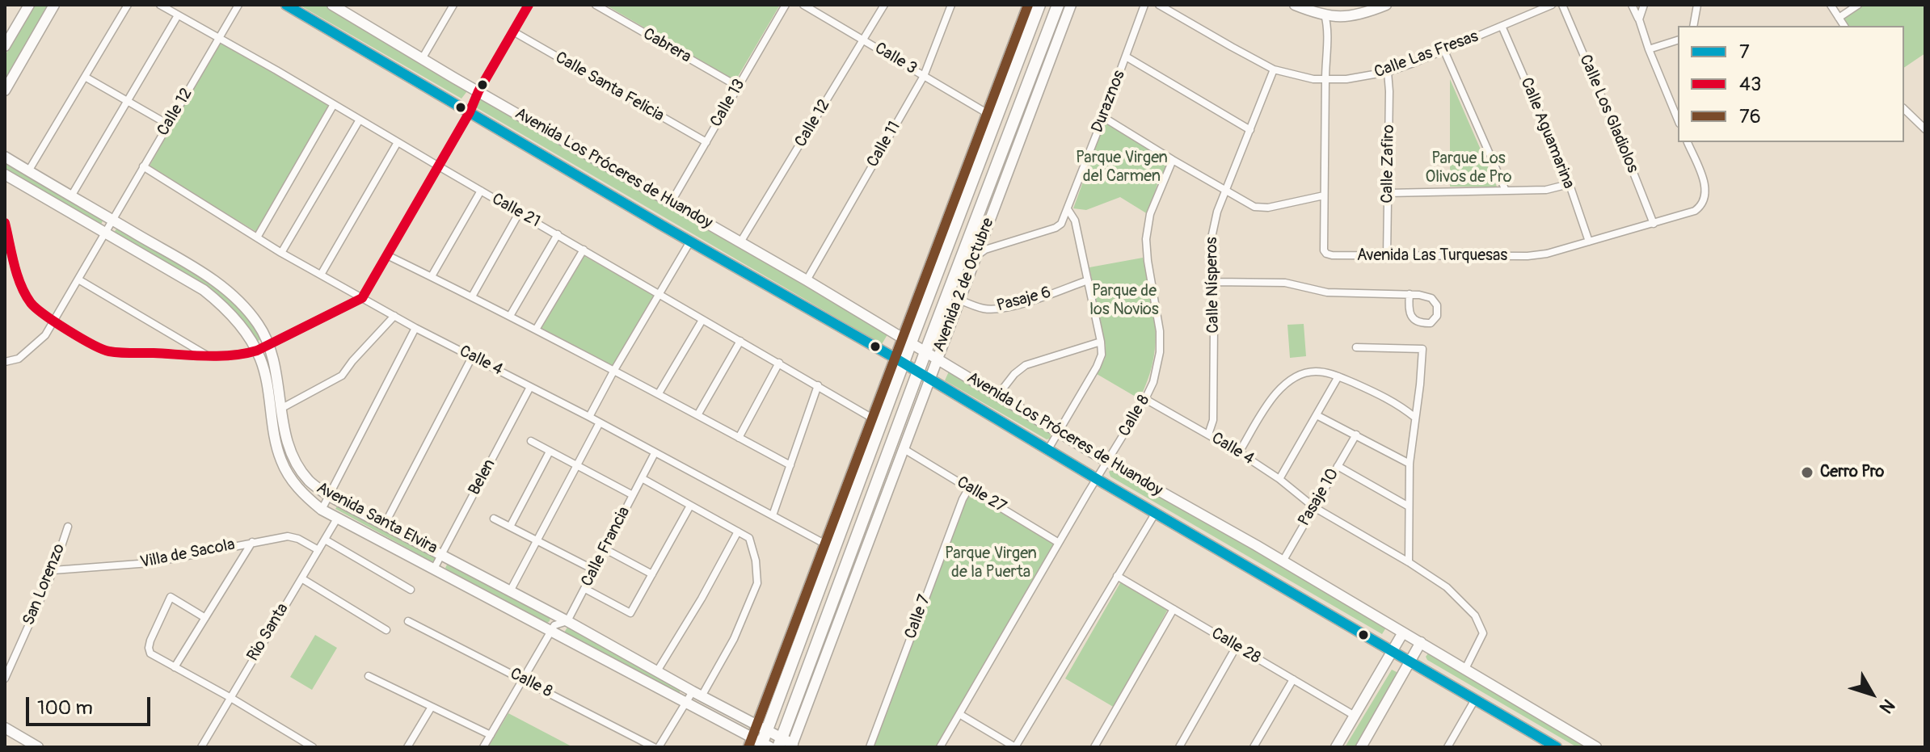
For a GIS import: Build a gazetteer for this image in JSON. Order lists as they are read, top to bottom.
{
  "streets": {
    "main road": ["Avenida Los Próceres de Huandoy", "Avenida 2 de Octubre", "Avenida Santa Elvira"],
    "street": [
      "Cabrera",
      "Calle Las Fresas",
      "Calle 3",
      "Calle Santa Felicia",
      "Duraznos",
      "Calle 13",
      "Calle 12",
      "Calle Los Gladiolos",
      "Calle Aguamarina",
      "Calle 11",
      "Calle Zafiro",
      "Calle 21",
      "Avenida Las Turquesas",
      "Calle Nísperos",
      "Pasaje 6",
      "Calle 4",
      "Calle 8",
      "Belen",
      "Calle 27",
      "Pasaje 10",
      "Calle Francia",
      "Villa de Sacola",
      "San Lorenzo",
      "Calle 7",
      "Rio Santa",
      "Calle 28"
    ]
  },
  "crossings": [
    ["Cabrera", "Calle 13"],
    ["Calle Las Fresas", "Calle Aguamarina"],
    ["Calle Las Fresas", "Calle Zafiro"],
    ["Calle Las Fresas", "Avenida Las Turquesas"],
    ["Calle Las Fresas", "Calle Nísperos"],
    ["Calle 3", "Calle 12"],
    ["Calle 3", "Calle 11"],
    ["Calle 3", "Avenida 2 de Octubre"],
    ["Calle Santa Felicia", "Calle 13"],
    ["Calle 13", "Avenida Los Próceres de Huandoy"],
    ["Calle 12", "Avenida Los Próceres de Huandoy"],
    ["Calle 12", "Calle 21"],
    ["Calle 12", "Calle 4"],
    ["Calle 12", "Avenida Santa Elvira"],
    ["Calle Los Gladiolos", "Avenida Las Turquesas"],
    ["Calle Aguamarina", "Avenida Las Turquesas"],
    ["Calle 11", "Avenida Los Próceres de Huandoy"],
    ["Calle Zafiro", "Avenida Las Turquesas"],
    ["Avenida Los Próceres de Huandoy", "Avenida 2 de Octubre"],
    ["Avenida Los Próceres de Huandoy", "Calle 8"],
    ["Avenida Los Próceres de Huandoy", "Pasaje 10"],
    ["Calle 21", "Avenida 2 de Octubre"],
    ["Avenida 2 de Octubre", "Pasaje 6"],
    ["Avenida 2 de Octubre", "Calle 4"],
    ["Avenida 2 de Octubre", "Calle 27"],
    ["Avenida 2 de Octubre", "Avenida Santa Elvira"],
    ["Calle Nísperos", "Calle 4"],
    ["Calle 4", "Calle 8"],
    ["Calle 4", "Belen"],
    ["Calle 4", "Pasaje 10"],
    ["Calle 4", "Calle Francia"],
    ["Calle 8", "Calle 27"],
    ["Belen", "Avenida Santa Elvira"],
    ["Calle 27", "Calle 7"],
    ["Avenida Santa Elvira", "Calle Francia"],
    ["Avenida Santa Elvira", "Rio Santa"],
    ["Villa de Sacola", "San Lorenzo"],
    ["Villa de Sacola", "Rio Santa"]
  ],
  "parks": [
    "Parque Virgen del Carmen",
    "Parque Los Olivos de Pro",
    "Parque de los Novios",
    "Parque Virgen de la Puerta"
  ],
  "places": ["Cerro Pro"],
  "lines": ["transit line 7", "transit line 43", "transit line 76"],
  "legend": ["7", "43", "76"],
  "scale_bar": "100 m",
  "north": "bottom right"
}
